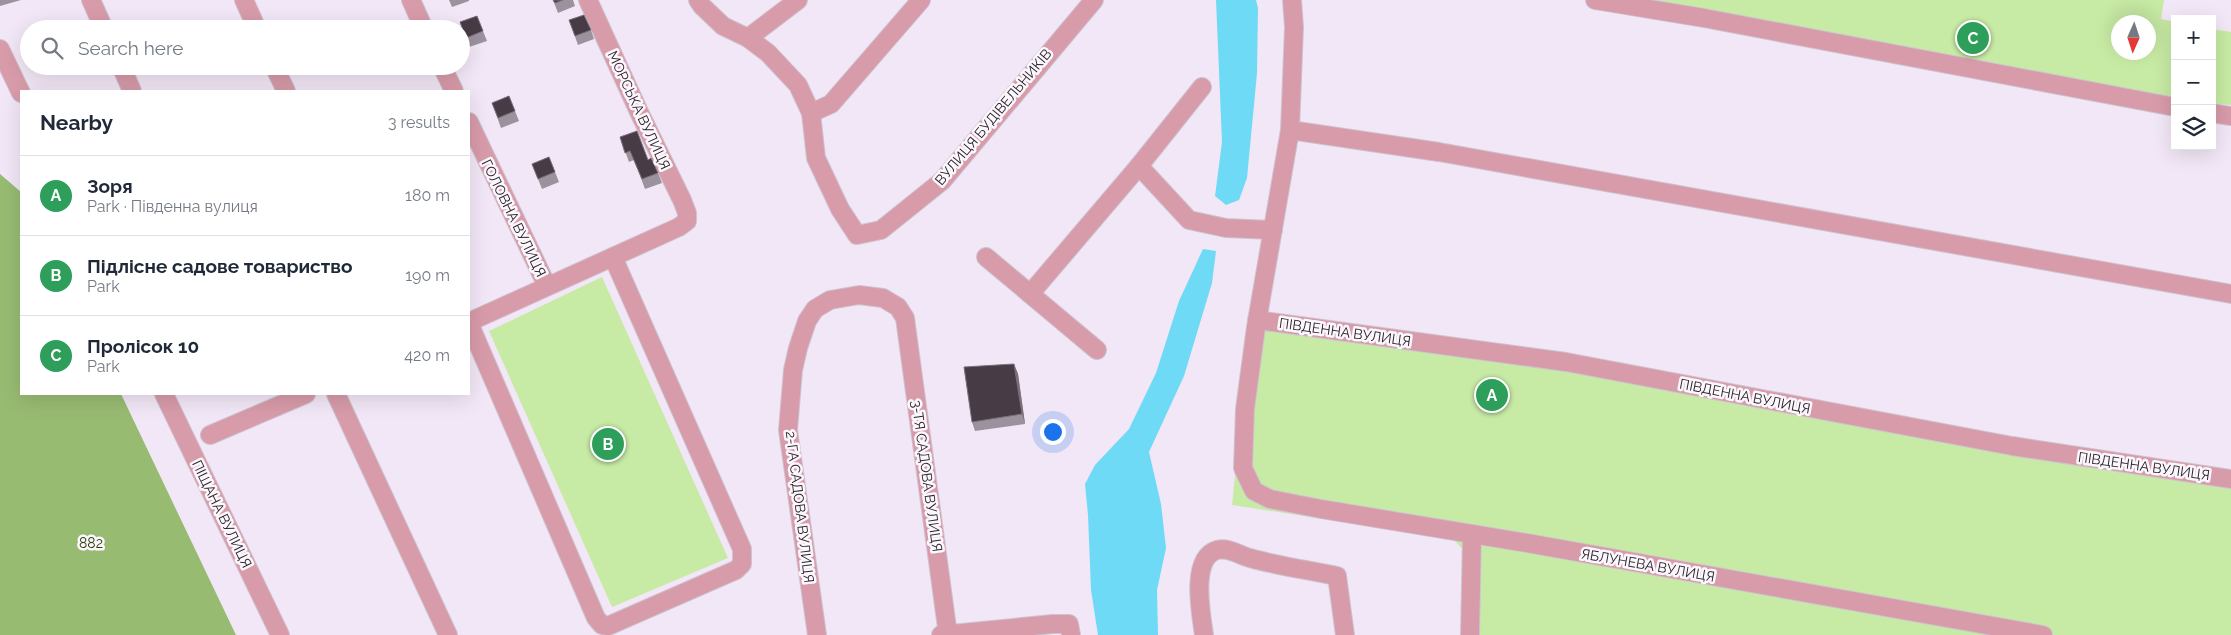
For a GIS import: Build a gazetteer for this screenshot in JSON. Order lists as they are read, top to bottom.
{
  "streets": {
    "street": [
      "МОРСЬКА ВУЛИЦЯ",
      "ВУЛИЦЯ БУДІВЕЛЬНИКІВ",
      "ГОЛОВНА ВУЛИЦЯ",
      "ПІВДЕННА ВУЛИЦЯ",
      "3-ТЯ САДОВА ВУЛИЦЯ",
      "2-ГА САДОВА ВУЛИЦЯ",
      "ПІЩАНА ВУЛИЦЯ",
      "ЯБЛУНЕВА ВУЛИЦЯ"
    ]
  },
  "crossings": [
    ["ПІВДЕННА ВУЛИЦЯ", "ЯБЛУНЕВА ВУЛИЦЯ"],
    ["3-ТЯ САДОВА ВУЛИЦЯ", "2-ГА САДОВА ВУЛИЦЯ"]
  ],
  "parks": ["882"],
  "north": "bottom",
  "page": {
    "map_buttons": ["+", "−"],
    "pins": ["C", "A", "B"],
    "search": "Search here",
    "heading": ["Nearby", "3 results"],
    "list": [
      {
        "mark": "A",
        "name": "Зоря",
        "note": "Park · Південна вулиця",
        "value": "180 m"
      },
      {
        "mark": "B",
        "name": "Підлісне садове товариство",
        "note": "Park",
        "value": "190 m"
      },
      {
        "mark": "C",
        "name": "Пролісок 10",
        "note": "Park",
        "value": "420 m"
      }
    ]
  }
}
